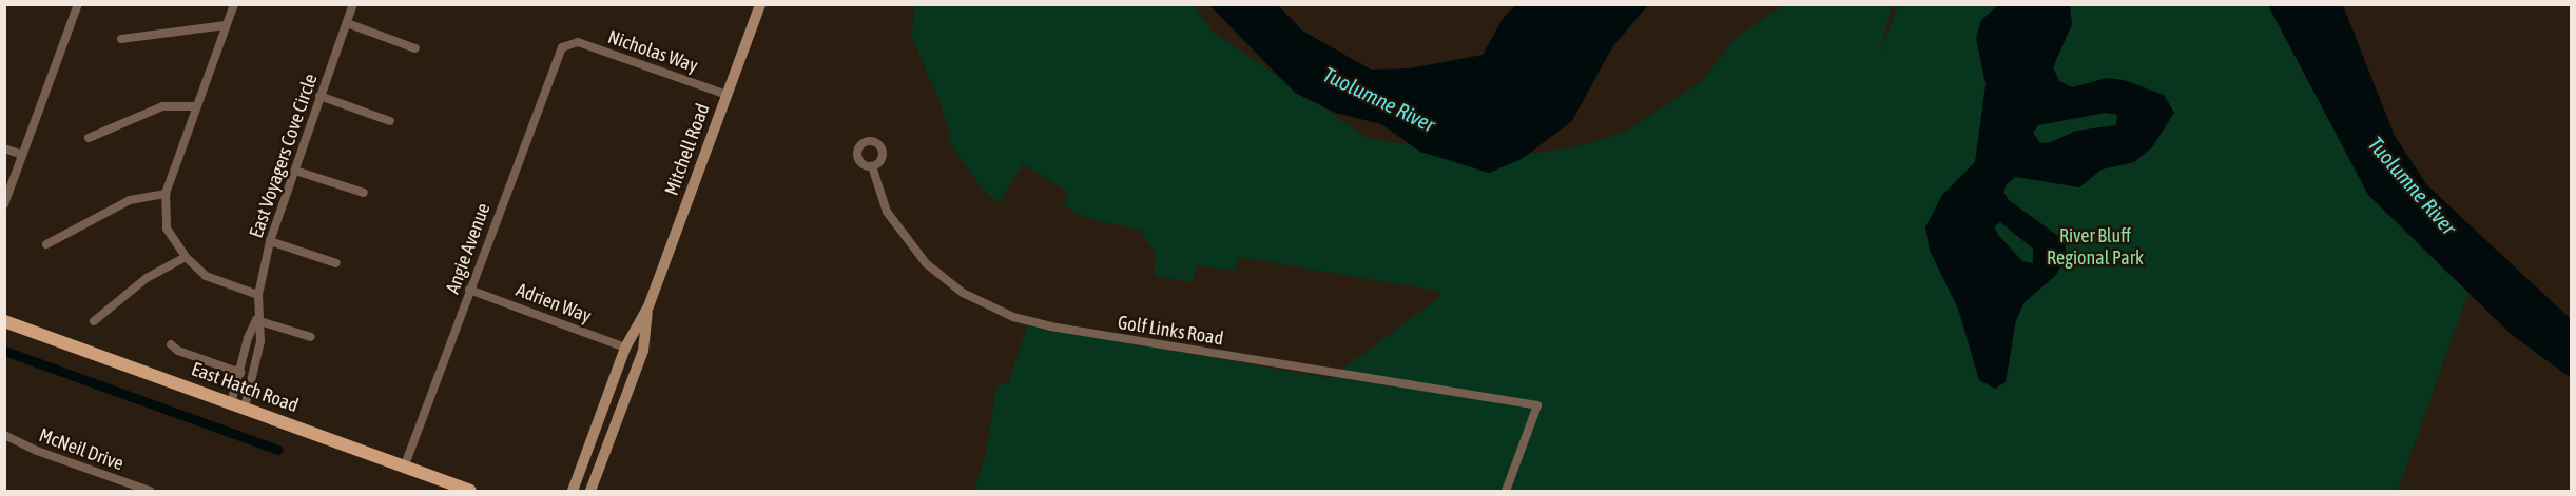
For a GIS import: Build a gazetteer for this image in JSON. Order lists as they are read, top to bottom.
{
  "streets": {
    "main road": ["Mitchell Road", "East Hatch Road"],
    "street": [
      "Nicholas Way",
      "East Voyagers Cove Circle",
      "Angie Avenue",
      "Adrien Way",
      "Golf Links Road",
      "McNeil Drive"
    ]
  },
  "crossings": [
    ["Nicholas Way", "Mitchell Road"],
    ["Nicholas Way", "Angie Avenue"],
    ["Mitchell Road", "Adrien Way"],
    ["East Voyagers Cove Circle", "East Hatch Road"],
    ["Angie Avenue", "Adrien Way"],
    ["Angie Avenue", "East Hatch Road"]
  ],
  "water": ["Tuolumne River"],
  "parks": ["River Bluff Regional Park"]
}
